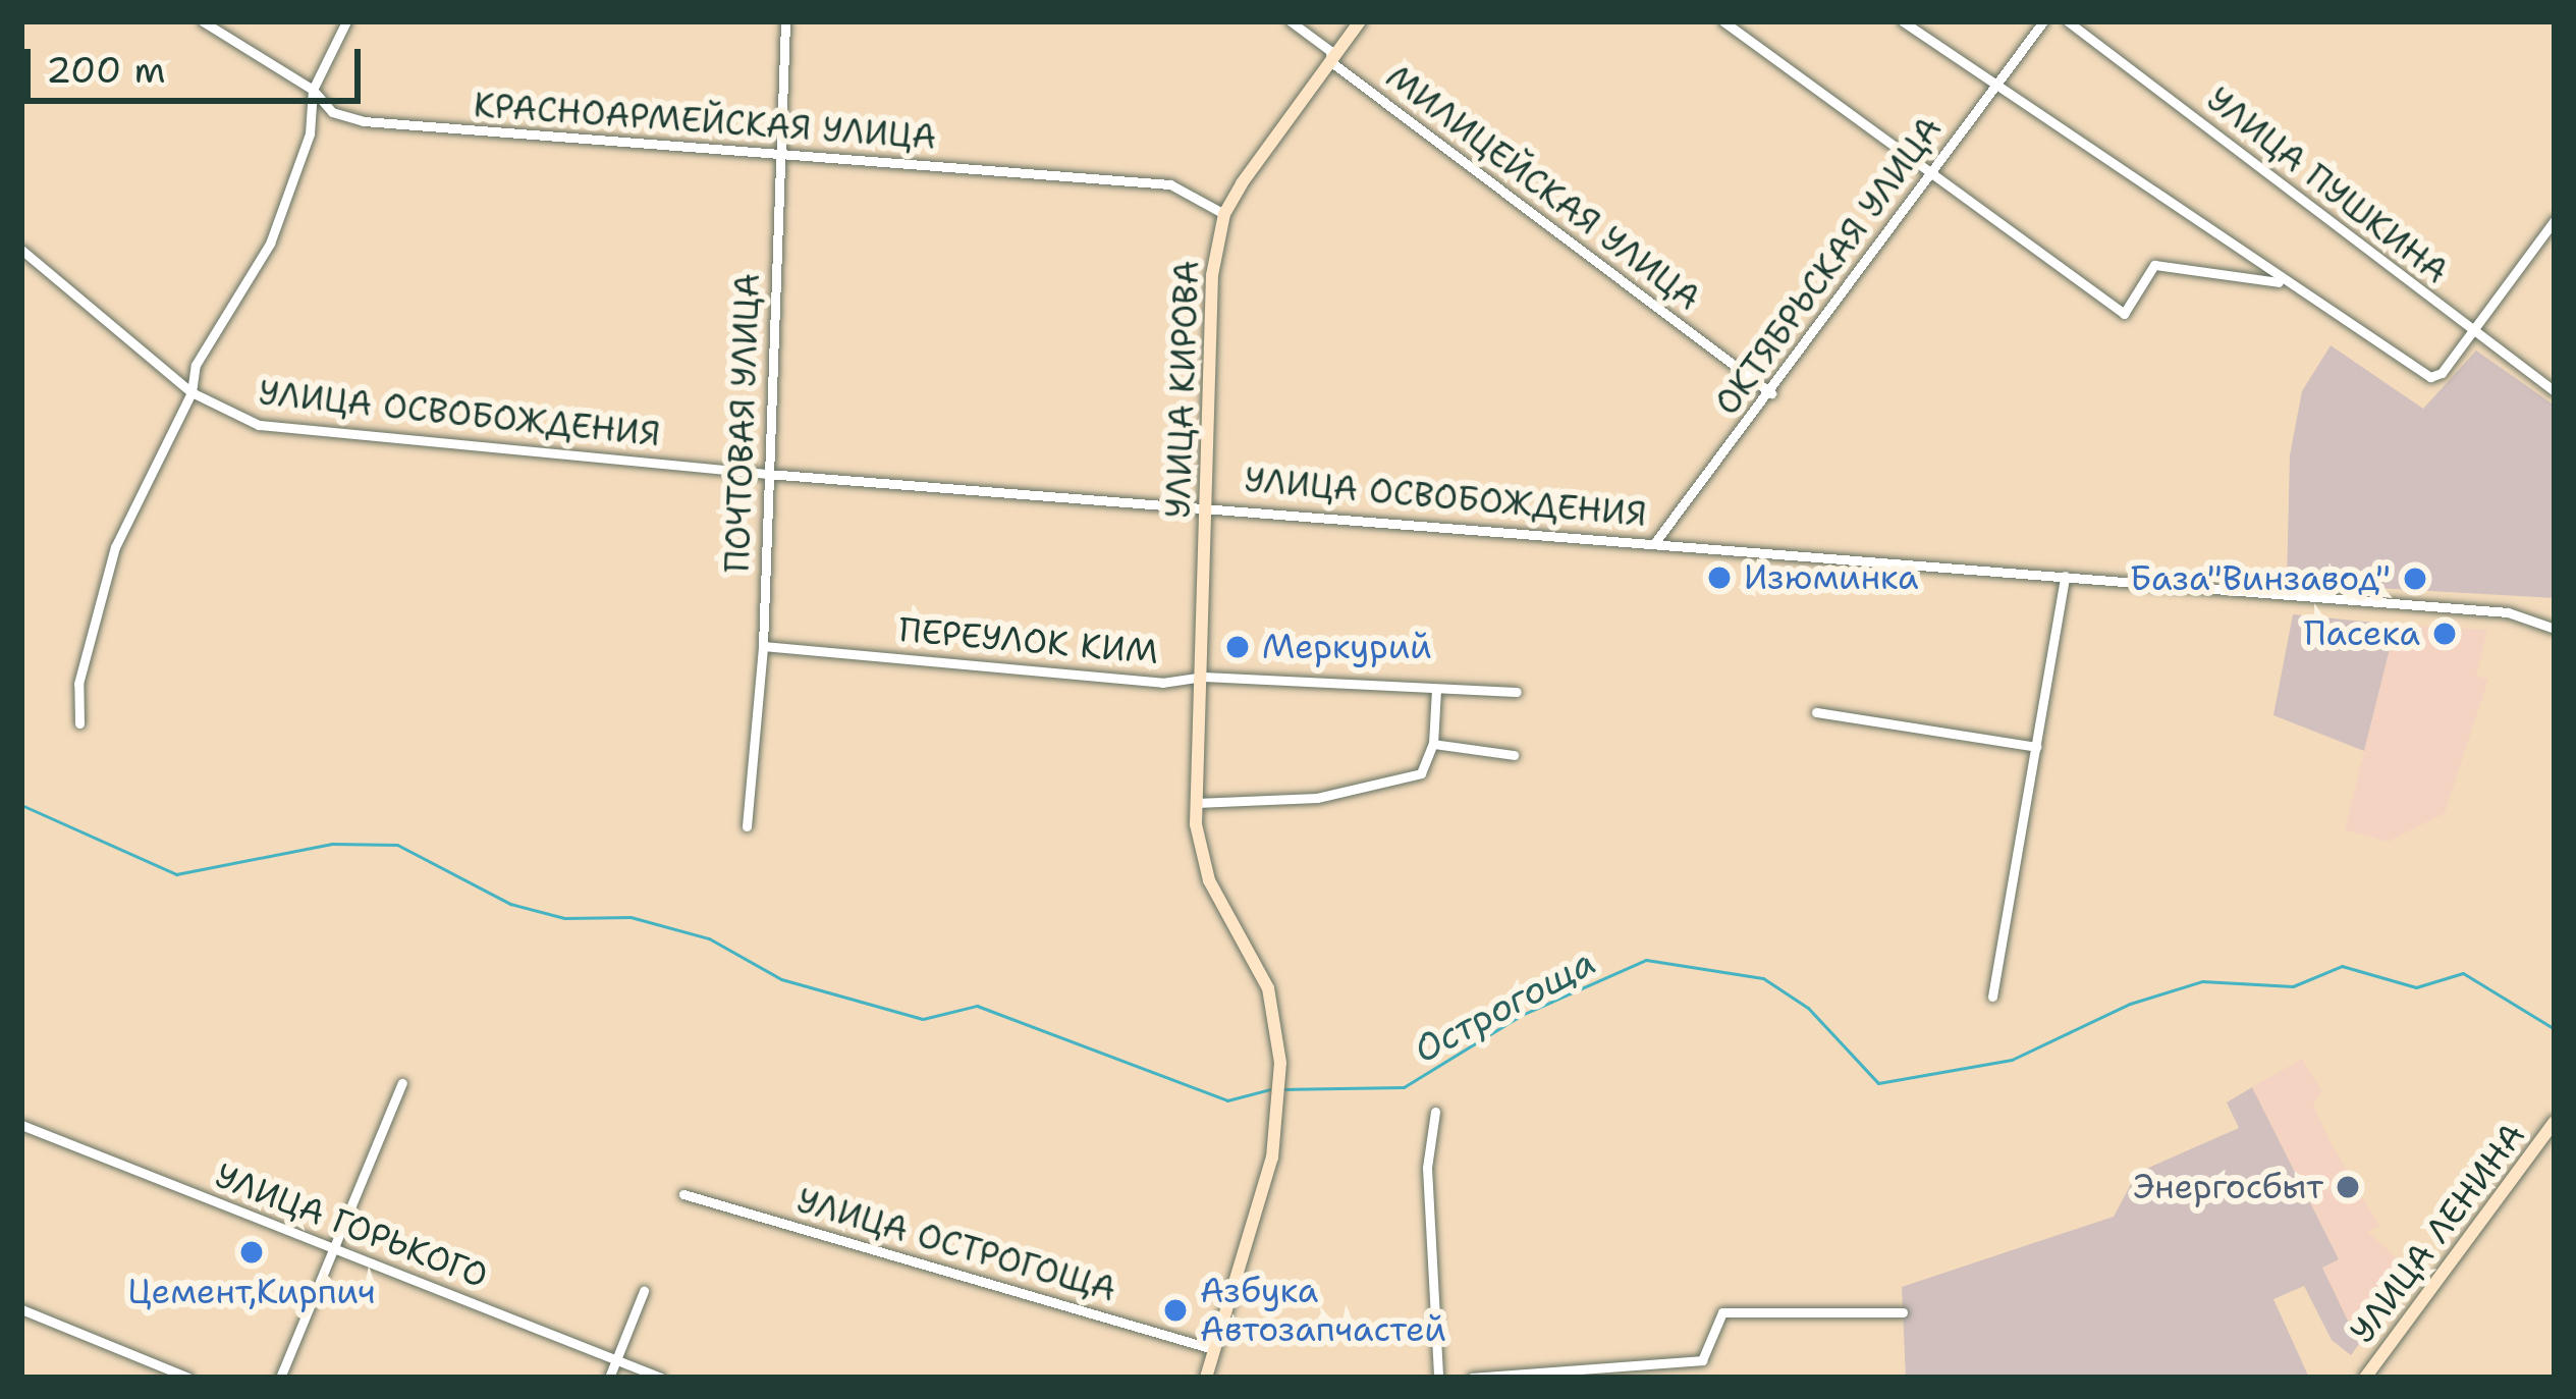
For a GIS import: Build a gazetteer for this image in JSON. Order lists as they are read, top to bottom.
{
  "streets": {
    "main road": ["УЛИЦА КИРОВА", "УЛИЦА ЛЕНИНА"],
    "street": [
      "КРАСНОАРМЕЙСКАЯ УЛИЦА",
      "УЛИЦА ПУШКИНА",
      "МИЛИЦЕЙСКАЯ УЛИЦА",
      "ОКТЯБРЬСКАЯ УЛИЦА",
      "УЛИЦА ОСВОБОЖДЕНИЯ",
      "ПОЧТОВАЯ УЛИЦА",
      "ПЕРЕУЛОК КИМ",
      "УЛИЦА ГОРЬКОГО",
      "УЛИЦА ОСТРОГОЩА"
    ]
  },
  "crossings": [
    ["КРАСНОАРМЕЙСКАЯ УЛИЦА", "УЛИЦА КИРОВА"],
    ["КРАСНОАРМЕЙСКАЯ УЛИЦА", "ПОЧТОВАЯ УЛИЦА"],
    ["МИЛИЦЕЙСКАЯ УЛИЦА", "ОКТЯБРЬСКАЯ УЛИЦА"],
    ["МИЛИЦЕЙСКАЯ УЛИЦА", "УЛИЦА КИРОВА"],
    ["ОКТЯБРЬСКАЯ УЛИЦА", "УЛИЦА ОСВОБОЖДЕНИЯ"],
    ["УЛИЦА КИРОВА", "УЛИЦА ОСВОБОЖДЕНИЯ"],
    ["УЛИЦА КИРОВА", "ПЕРЕУЛОК КИМ"],
    ["УЛИЦА КИРОВА", "УЛИЦА ОСТРОГОЩА"],
    ["УЛИЦА ОСВОБОЖДЕНИЯ", "ПОЧТОВАЯ УЛИЦА"],
    ["ПОЧТОВАЯ УЛИЦА", "ПЕРЕУЛОК КИМ"]
  ],
  "water": ["Острогоща"],
  "places": [
    "Изюминка",
    "База\"Винзавод\"",
    "Пасека",
    "Меркурий",
    "Энергосбыт",
    "Цемент,Кирпич",
    "Азбука Автозапчастей"
  ],
  "scale_bar": "200 m"
}
